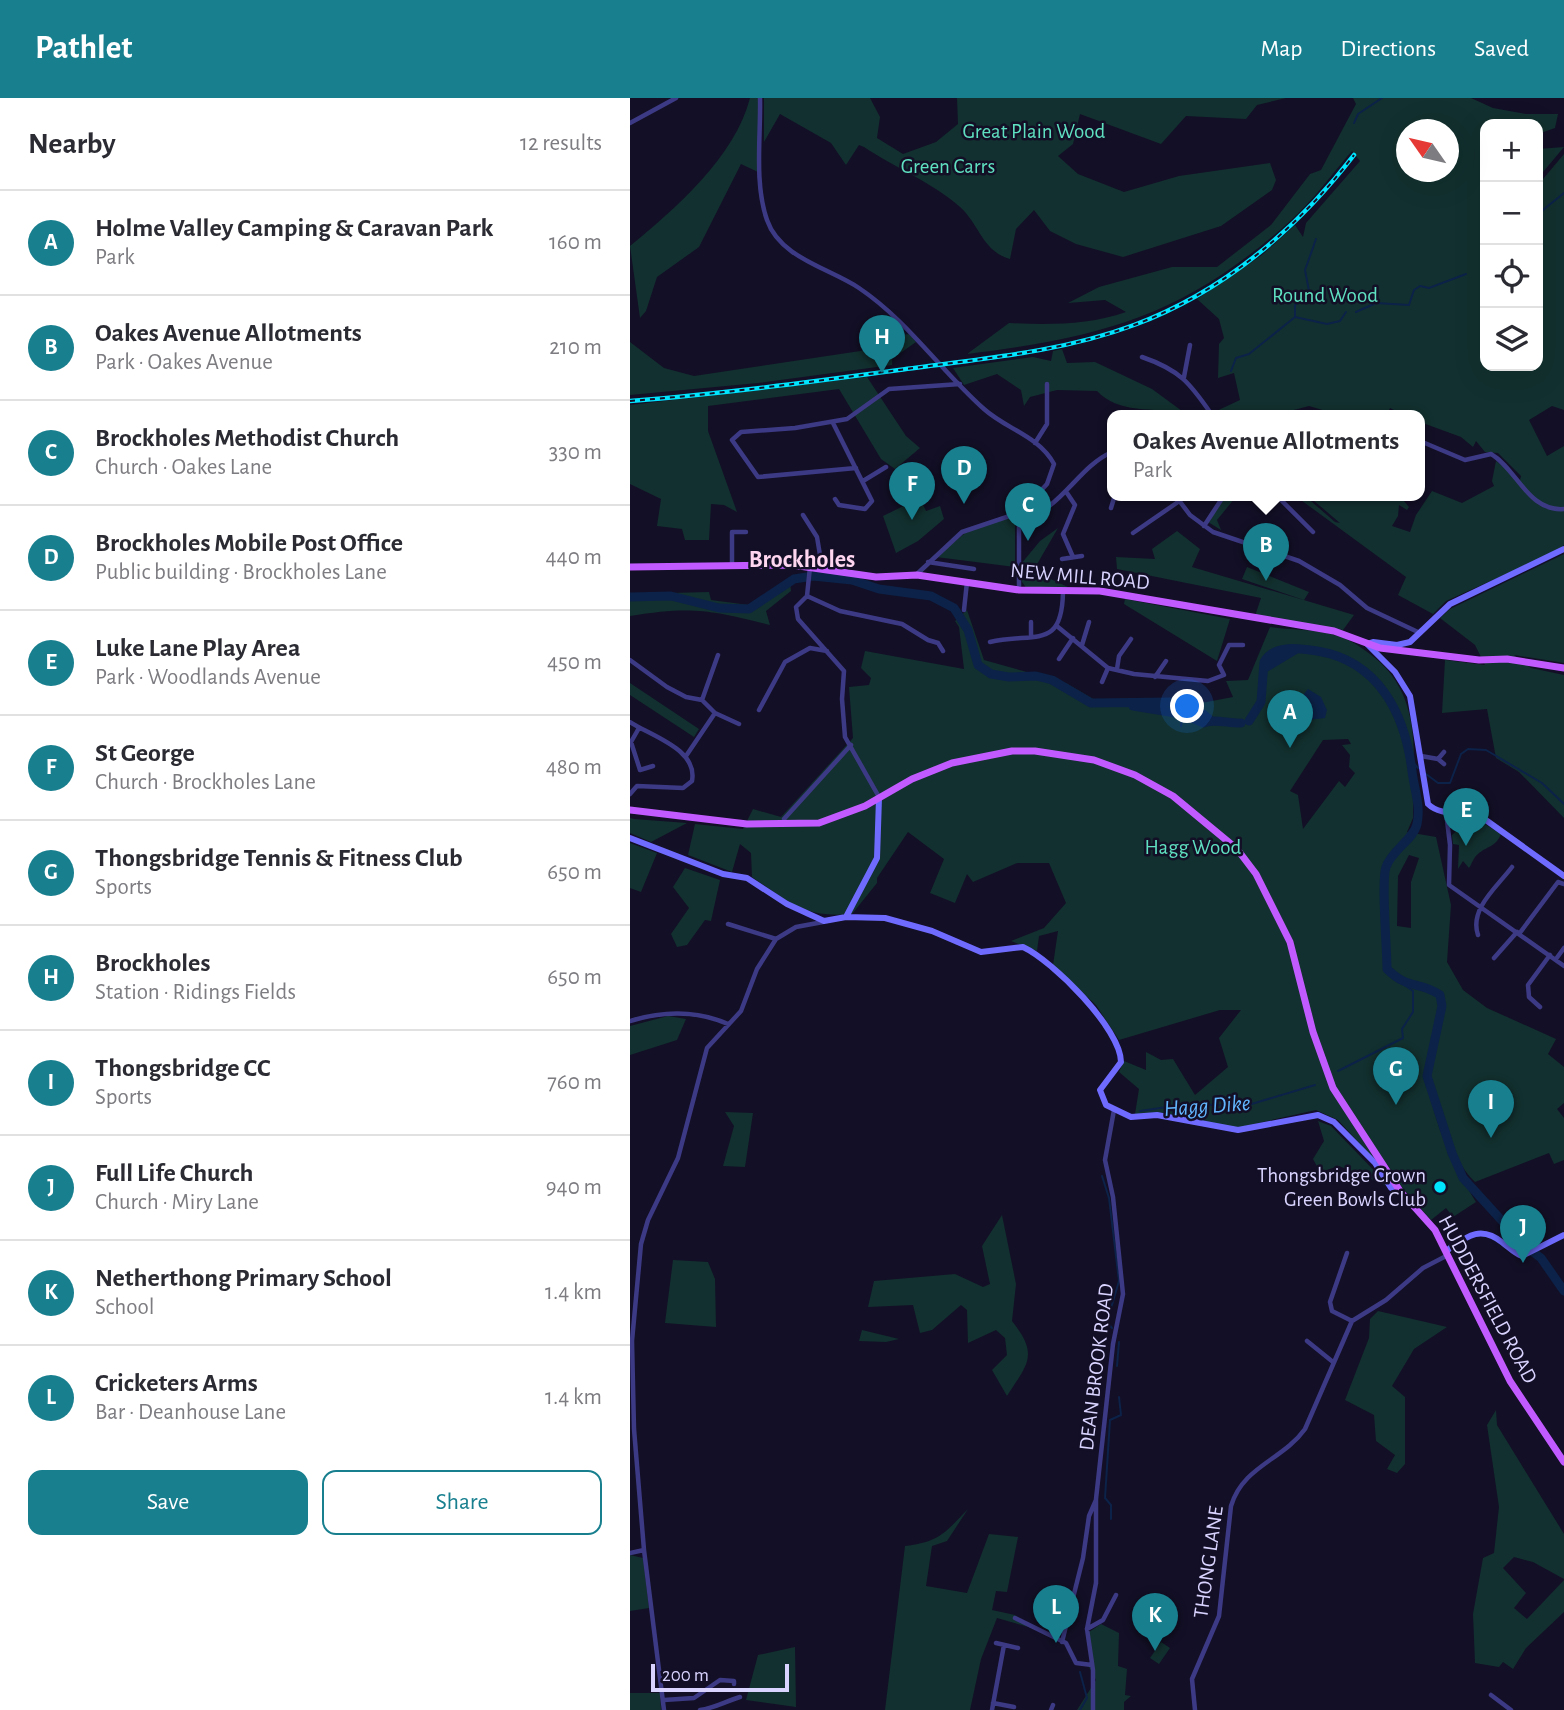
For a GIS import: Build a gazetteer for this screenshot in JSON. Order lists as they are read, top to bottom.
{
  "streets": {
    "main road": ["NEW MILL ROAD", "HUDDERSFIELD ROAD"],
    "street": ["DEAN BROOK ROAD", "THONG LANE"]
  },
  "districts": ["Brockholes"],
  "water": ["Hagg Dike"],
  "parks": [
    "Great Plain Wood",
    "Green Carrs",
    "Round Wood",
    "Hagg Wood"
  ],
  "places": ["Thongsbridge Crown Green Bowls Club"],
  "scale_bar": "200 m",
  "north": "top left",
  "page": {
    "header": "Pathlet",
    "nav": ["Map", "Directions", "Saved"],
    "heading": ["Nearby", "12 results"],
    "map_buttons": ["+", "−"],
    "list": [
      {
        "mark": "A",
        "name": "Holme Valley Camping & Caravan Park",
        "note": "Park",
        "value": "160 m"
      },
      {
        "mark": "B",
        "name": "Oakes Avenue Allotments",
        "note": "Park · Oakes Avenue",
        "value": "210 m"
      },
      {
        "mark": "C",
        "name": "Brockholes Methodist Church",
        "note": "Church · Oakes Lane",
        "value": "330 m"
      },
      {
        "mark": "D",
        "name": "Brockholes Mobile Post Office",
        "note": "Public building · Brockholes Lane",
        "value": "440 m"
      },
      {
        "mark": "E",
        "name": "Luke Lane Play Area",
        "note": "Park · Woodlands Avenue",
        "value": "450 m"
      },
      {
        "mark": "F",
        "name": "St George",
        "note": "Church · Brockholes Lane",
        "value": "480 m"
      },
      {
        "mark": "G",
        "name": "Thongsbridge Tennis & Fitness Club",
        "note": "Sports",
        "value": "650 m"
      },
      {
        "mark": "H",
        "name": "Brockholes",
        "note": "Station · Ridings Fields",
        "value": "650 m"
      },
      {
        "mark": "I",
        "name": "Thongsbridge CC",
        "note": "Sports",
        "value": "760 m"
      },
      {
        "mark": "J",
        "name": "Full Life Church",
        "note": "Church · Miry Lane",
        "value": "940 m"
      },
      {
        "mark": "K",
        "name": "Netherthong Primary School",
        "note": "School",
        "value": "1.4 km"
      },
      {
        "mark": "L",
        "name": "Cricketers Arms",
        "note": "Bar · Deanhouse Lane",
        "value": "1.4 km"
      }
    ],
    "pins": [
      "H",
      "D",
      "F",
      "C",
      "B",
      "A",
      "E",
      "G",
      "I",
      "J",
      "L",
      "K"
    ],
    "popup": ["Oakes Avenue Allotments", "Park"],
    "buttons": ["Save", "Share"],
    "scale": "200 m"
  }
}
